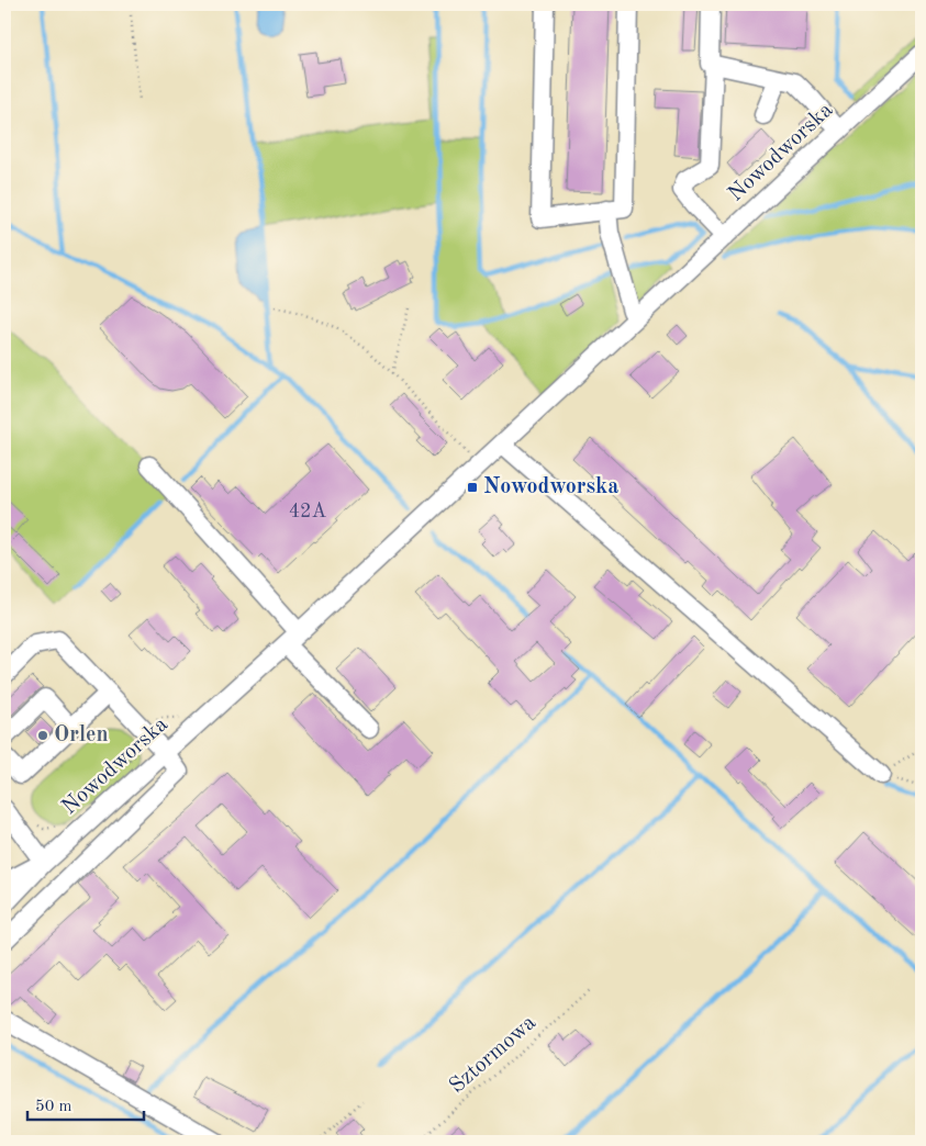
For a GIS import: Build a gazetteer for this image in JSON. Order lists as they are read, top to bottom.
{
  "streets": {
    "street": ["Nowodworska"],
    "path": ["Sztormowa"]
  },
  "places": {
    "transit": ["Nowodworska"],
    "other": ["Orlen"]
  },
  "house_numbers": ["42A"],
  "scale_bar": "50 m"
}
